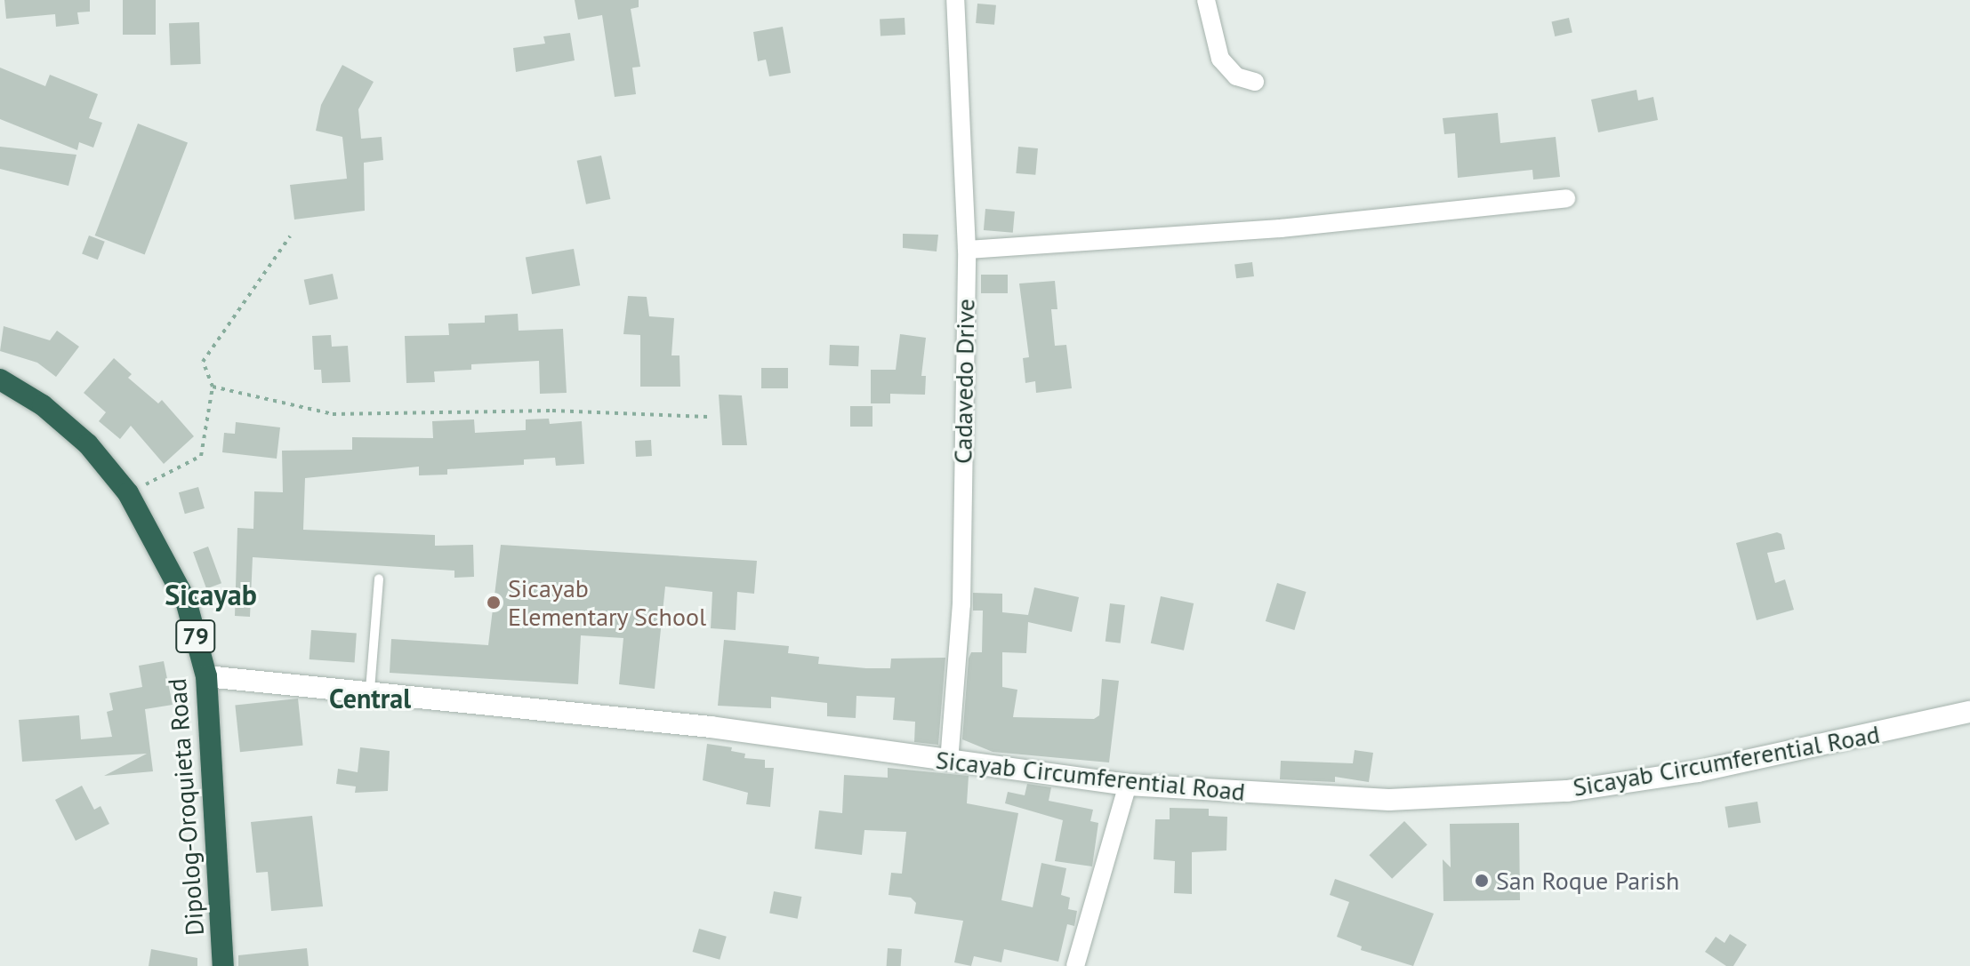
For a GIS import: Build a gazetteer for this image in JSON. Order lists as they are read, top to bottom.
{
  "streets": {
    "highway": ["79", "Dipolog-Oroquieta Road"],
    "street": ["Cadavedo Drive", "Sicayab Circumferential Road"]
  },
  "crossings": [
    ["Cadavedo Drive", "Sicayab Circumferential Road"],
    ["Sicayab Circumferential Road", "Dipolog-Oroquieta Road"]
  ],
  "districts": ["Sicayab", "Central"],
  "places": ["Sicayab Elementary School", "San Roque Parish"]
}
